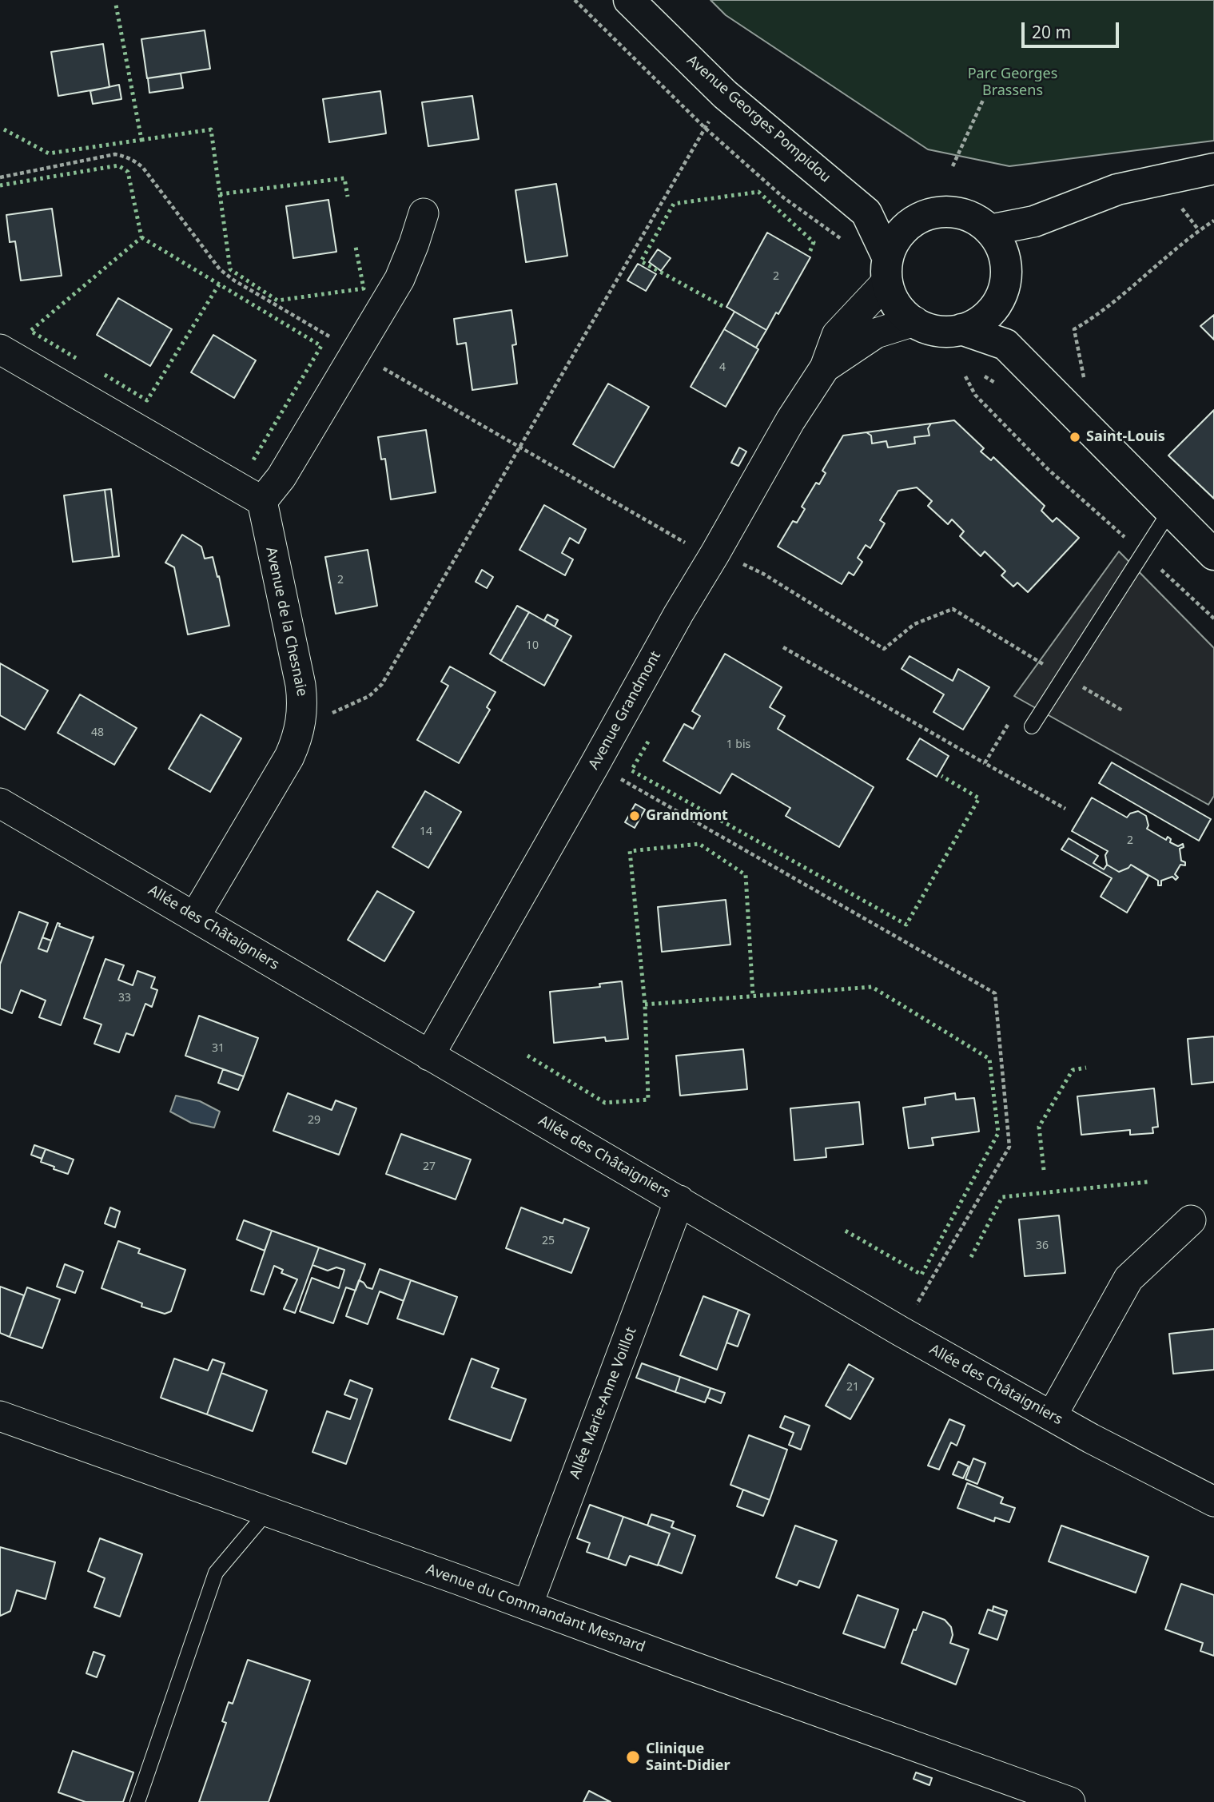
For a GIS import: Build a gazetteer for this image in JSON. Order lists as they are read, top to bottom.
{
  "streets": {
    "street": [
      "Avenue Georges Pompidou",
      "Avenue de la Chesnaie",
      "Avenue Grandmont",
      "Allée des Châtaigniers",
      "Allée Marie-Anne Voillot",
      "Avenue du Commandant Mesnard"
    ]
  },
  "crossings": [
    ["Avenue Georges Pompidou", "Avenue Grandmont"],
    ["Avenue de la Chesnaie", "Allée des Châtaigniers"],
    ["Avenue Grandmont", "Allée des Châtaigniers"],
    ["Allée des Châtaigniers", "Allée Marie-Anne Voillot"],
    ["Allée Marie-Anne Voillot", "Avenue du Commandant Mesnard"]
  ],
  "parks": ["Parc Georges Brassens"],
  "places": ["Saint-Louis", "Grandmont", "Clinique Saint-Didier"],
  "house_numbers": [
    "2",
    "4",
    "2",
    "10",
    "48",
    "1 bis",
    "14",
    "2",
    "33",
    "31",
    "29",
    "27",
    "25",
    "36",
    "21"
  ],
  "scale_bar": "20 m"
}
